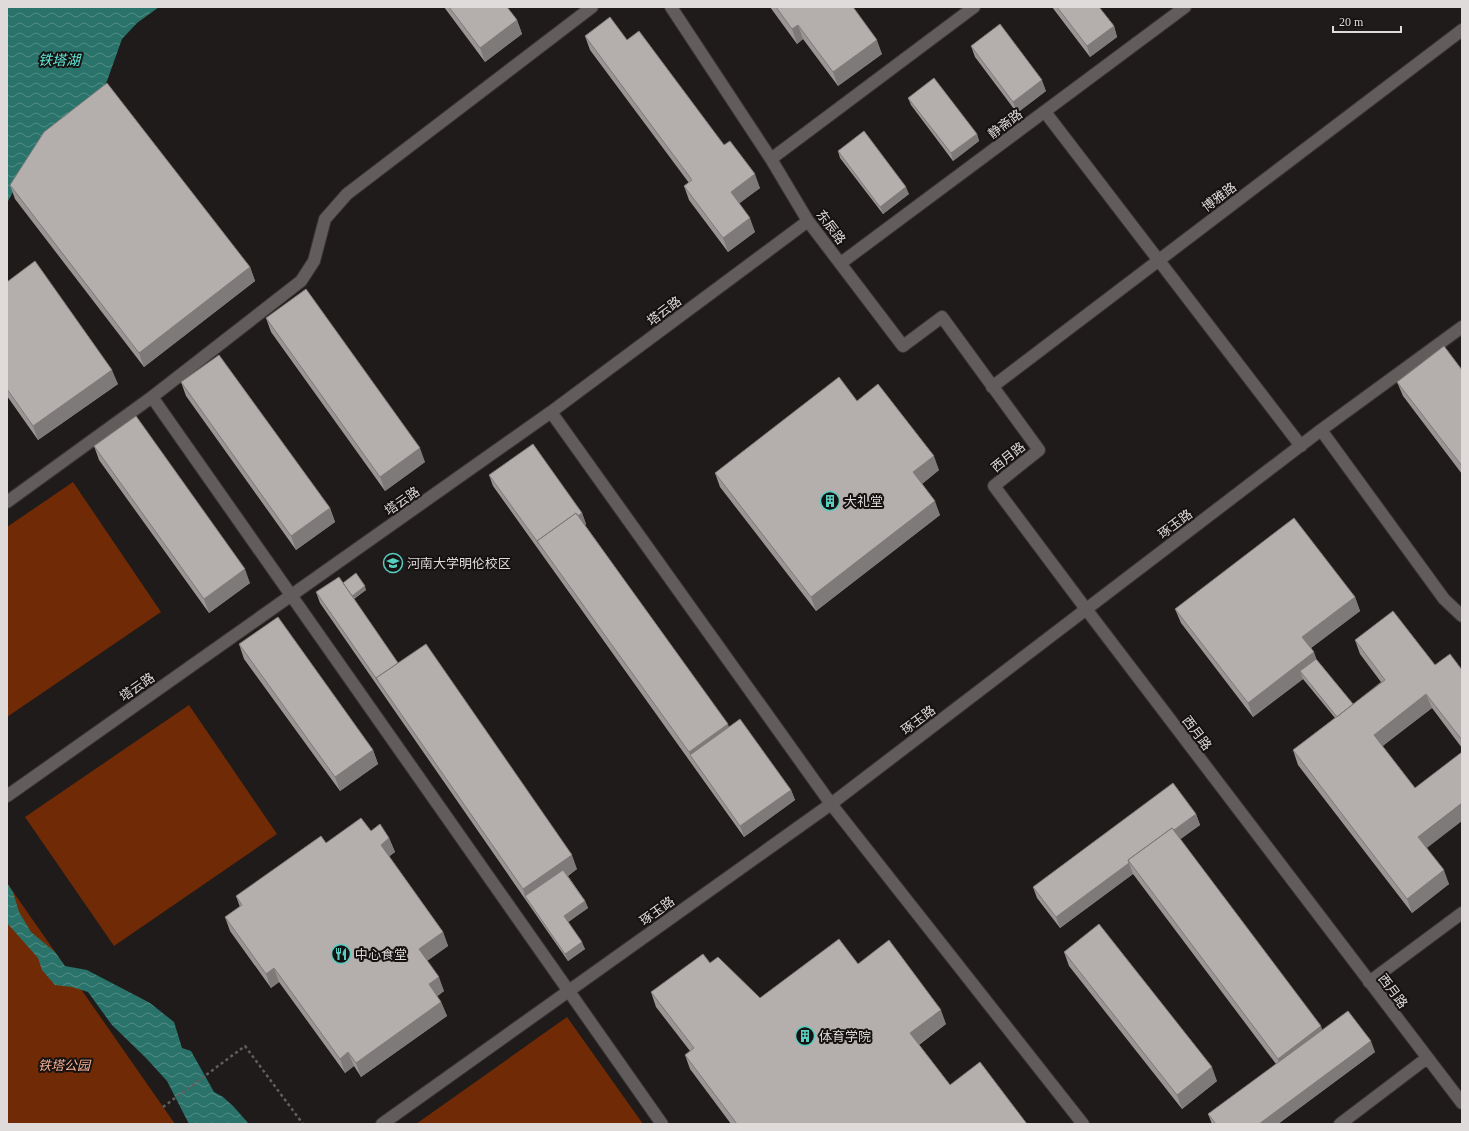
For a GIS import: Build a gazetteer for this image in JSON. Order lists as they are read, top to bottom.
{
  "streets": {
    "lane": [
      "静斋路",
      "博雅路",
      "东辰路",
      "塔云路",
      "西月路",
      "琢玉路"
    ]
  },
  "crossings": [
    ["静斋路", "东辰路"],
    ["博雅路", "东辰路"],
    ["博雅路", "西月路"],
    ["东辰路", "塔云路"],
    ["东辰路", "西月路"],
    ["西月路", "琢玉路"]
  ],
  "water": ["铁塔湖"],
  "parks": ["铁塔公园"],
  "places": {
    "building": ["大礼堂", "体育学院"],
    "school or university": ["河南大学明伦校区"],
    "restaurant": ["中心食堂"]
  },
  "scale_bar": "20 m"
}
